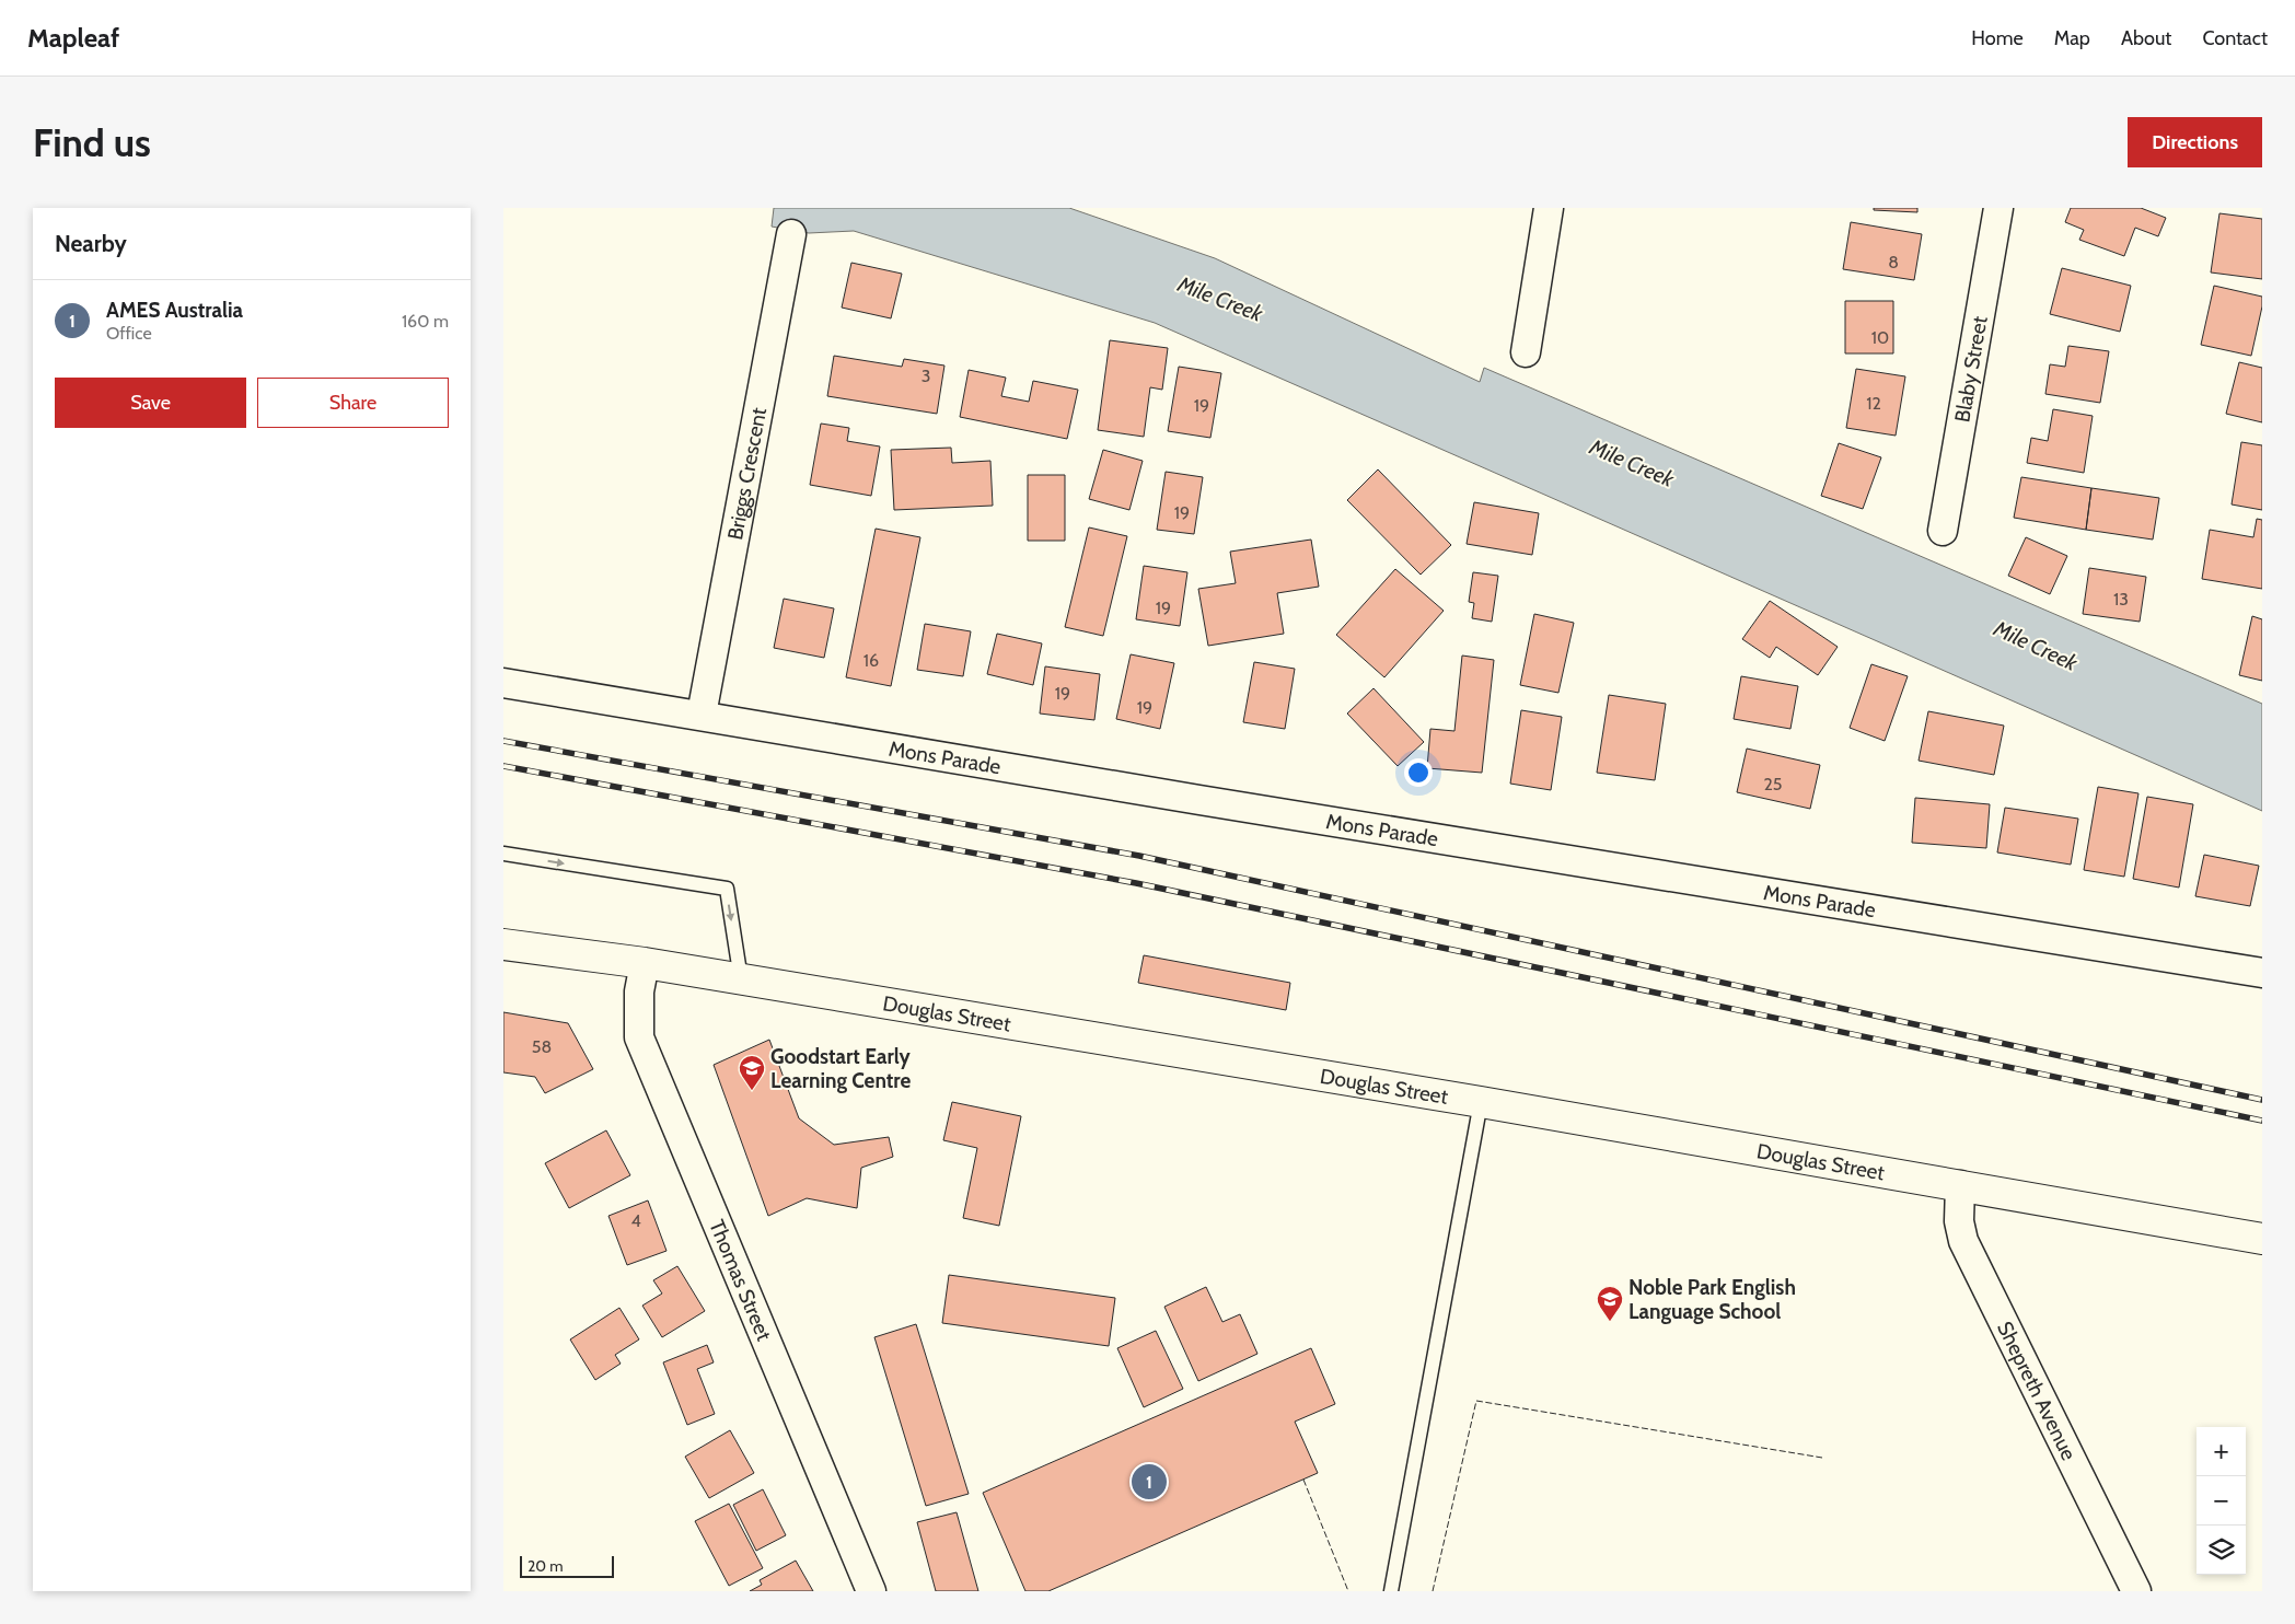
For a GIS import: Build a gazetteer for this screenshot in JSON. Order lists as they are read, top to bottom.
{
  "streets": {
    "main road": ["Douglas Street"],
    "street": [
      "Blaby Street",
      "Briggs Crescent",
      "Mons Parade",
      "Thomas Street",
      "Shepreth Avenue"
    ]
  },
  "crossings": [
    ["Briggs Crescent", "Mons Parade"],
    ["Douglas Street", "Thomas Street"],
    ["Douglas Street", "Shepreth Avenue"]
  ],
  "water": ["Mile Creek"],
  "places": {
    "school or university": ["Goodstart Early Learning Centre", "Noble Park English Language School"]
  },
  "house_numbers": [
    "8",
    "10",
    "3",
    "12",
    "19",
    "19",
    "13",
    "19",
    "16",
    "19",
    "19",
    "25",
    "58",
    "4"
  ],
  "scale_bar": "20 m",
  "page": {
    "header": "Mapleaf",
    "nav": [
      "Home",
      "Map",
      "About",
      "Contact"
    ],
    "buttons": [
      "Directions",
      ["Save", "Share"]
    ],
    "title": "Find us",
    "heading": "Nearby",
    "list": [
      {
        "mark": "1",
        "name": "AMES Australia",
        "note": "Office",
        "value": "160 m"
      }
    ],
    "map_buttons": ["+", "−"],
    "pins": "1",
    "scale": "20 m"
  }
}
